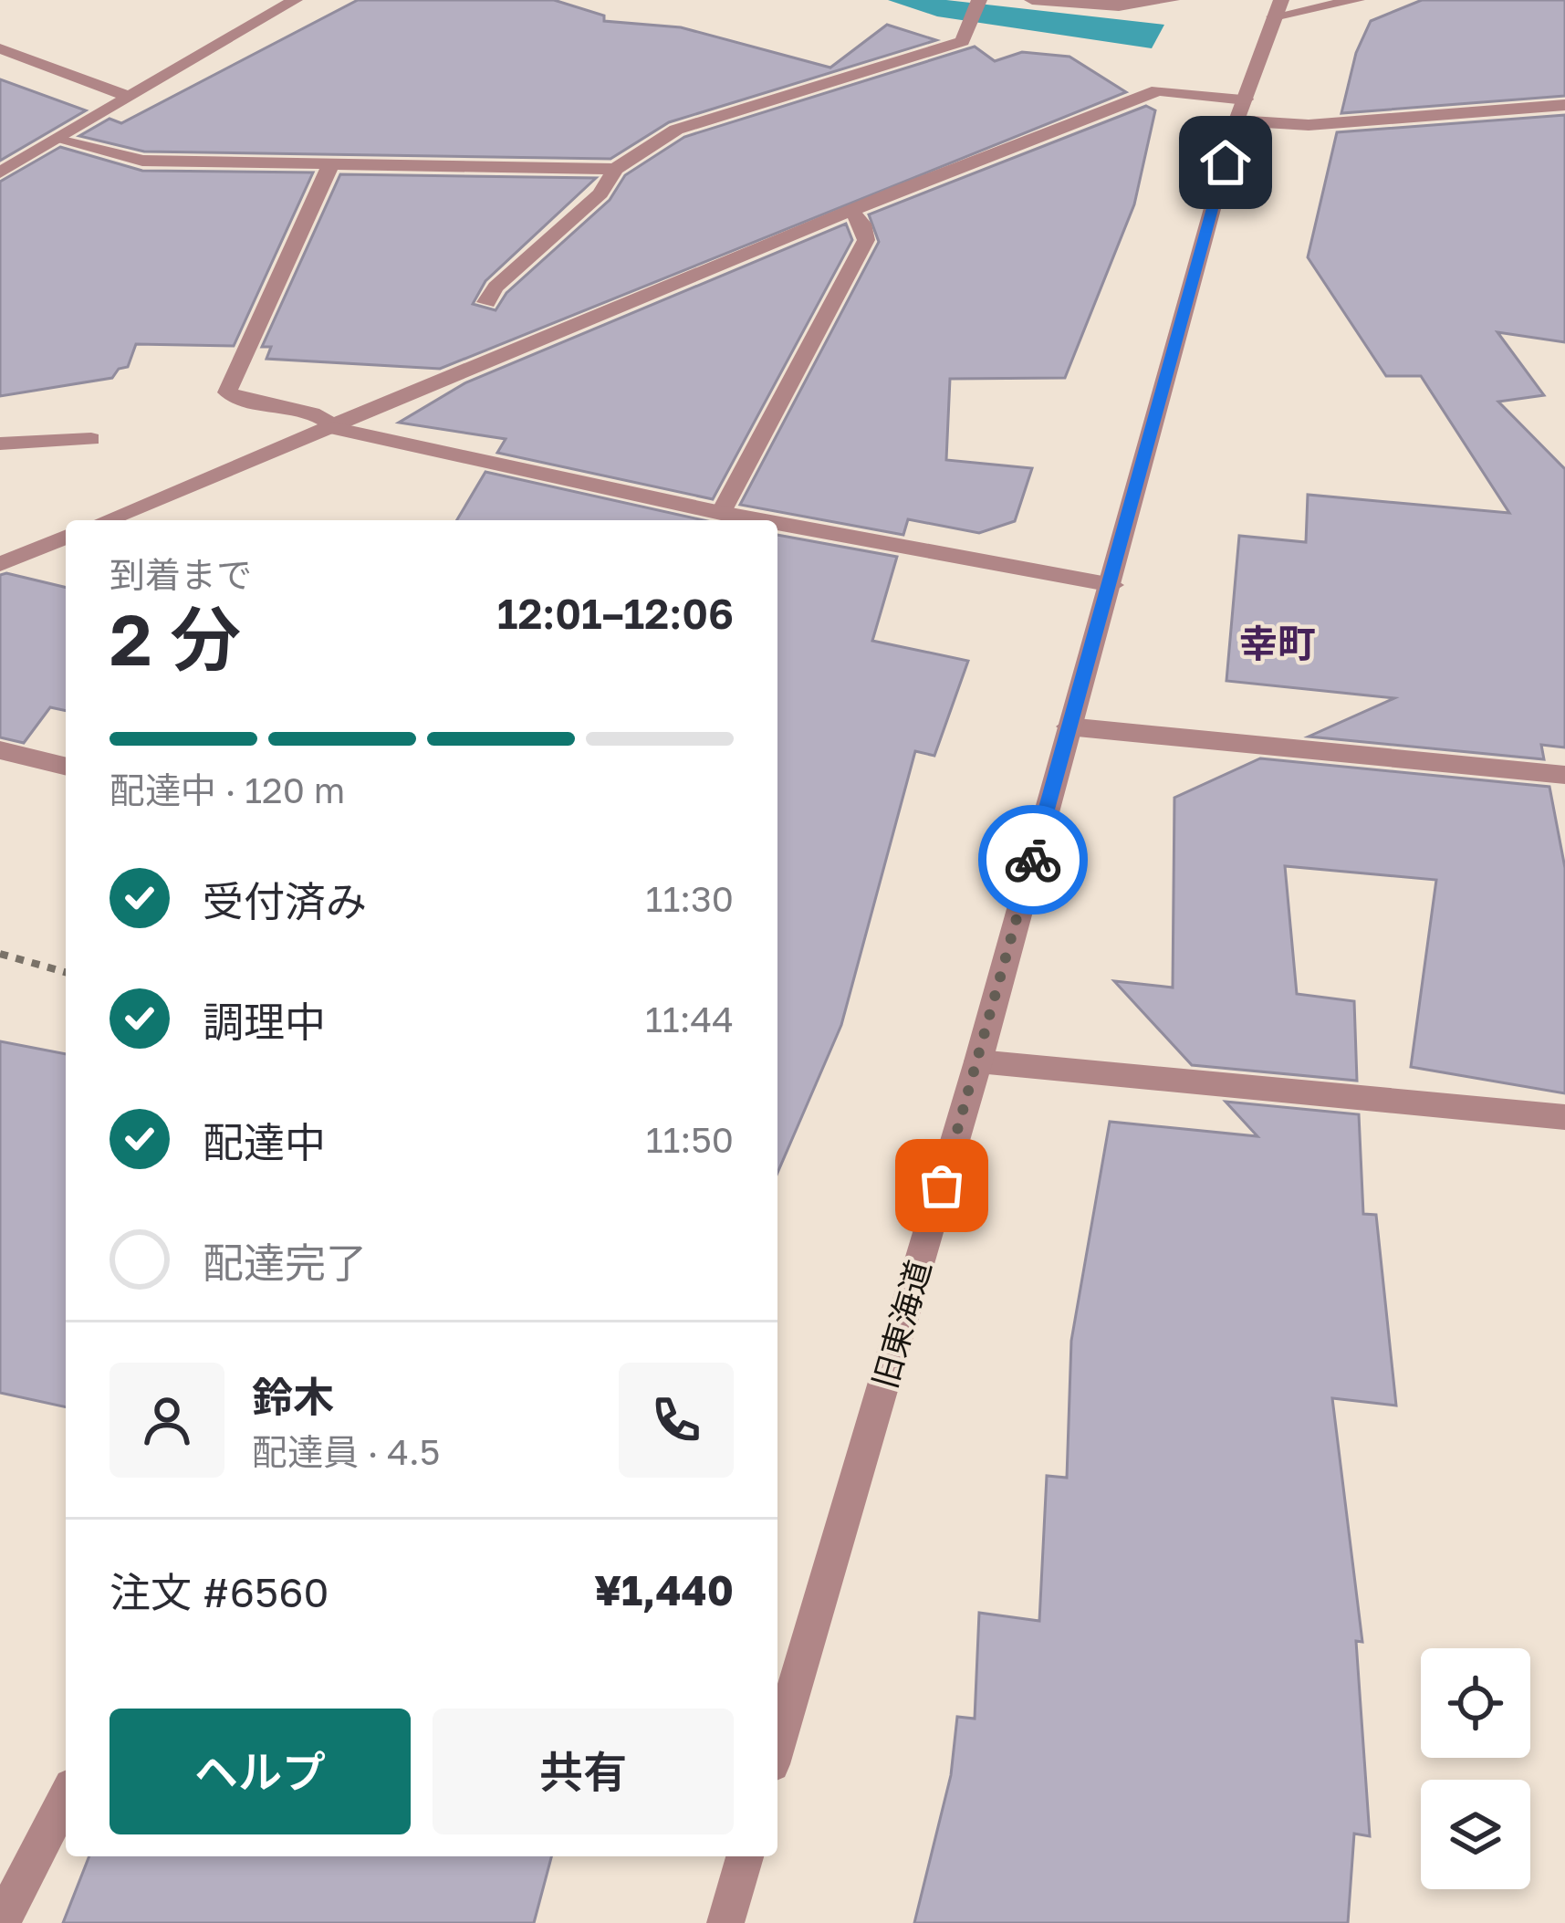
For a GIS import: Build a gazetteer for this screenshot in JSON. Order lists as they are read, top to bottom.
{
  "streets": {
    "street": ["旧東海道"]
  },
  "districts": ["幸町"],
  "page": {
    "heading": ["2 分", "到着まで", "12:01–12:06"],
    "panel": [
      "鈴木",
      "配達員 · 4.5",
      "注文 #6560",
      "¥1,440"
    ],
    "bar": "配達中 · 120 m",
    "list": [
      ["受付済み", "11:30"],
      ["調理中", "11:44"],
      ["配達中", "11:50"],
      "配達完了"
    ],
    "buttons": ["ヘルプ", "共有"]
  }
}
